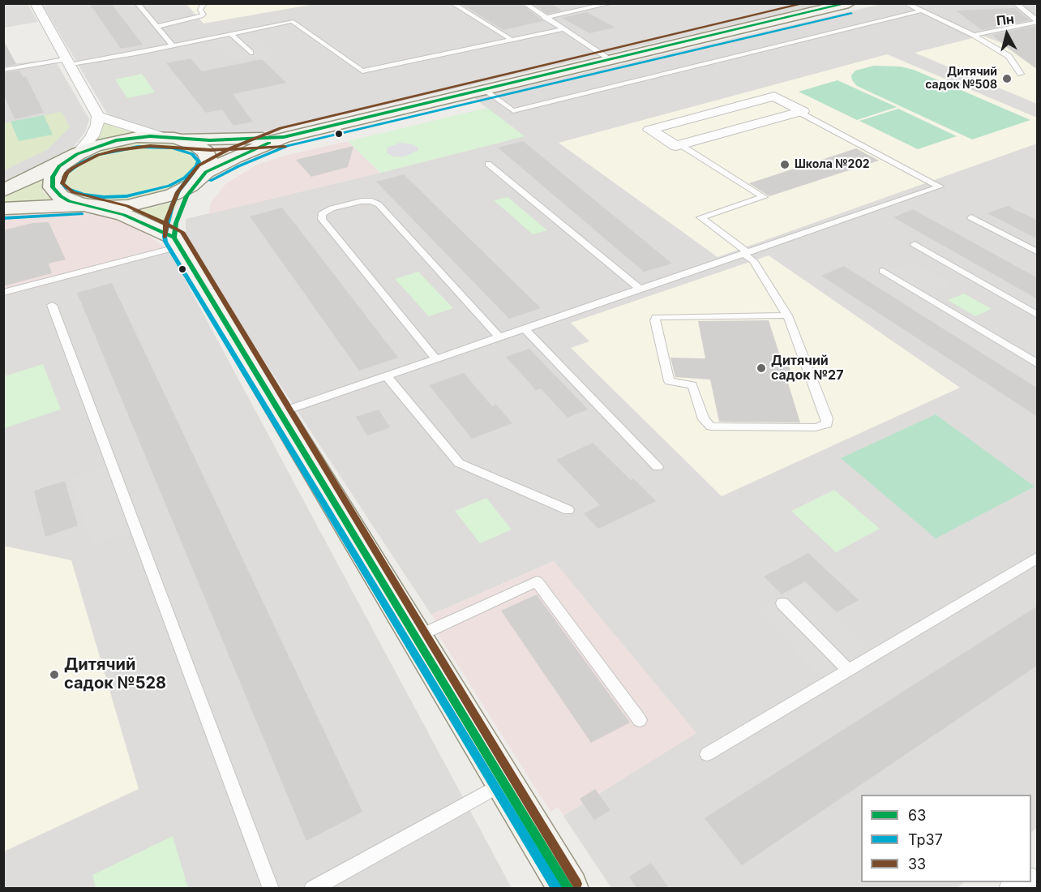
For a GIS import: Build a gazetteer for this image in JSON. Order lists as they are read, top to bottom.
{
  "places": [
    "Дитячий садок №508",
    "Школа №202",
    "Дитячий садок №27",
    "Дитячий садок №528"
  ],
  "lines": ["transit line 63", "transit line 33", "transit line Тр37"],
  "legend": ["63", "Тр37", "33"],
  "north": "top"
}
